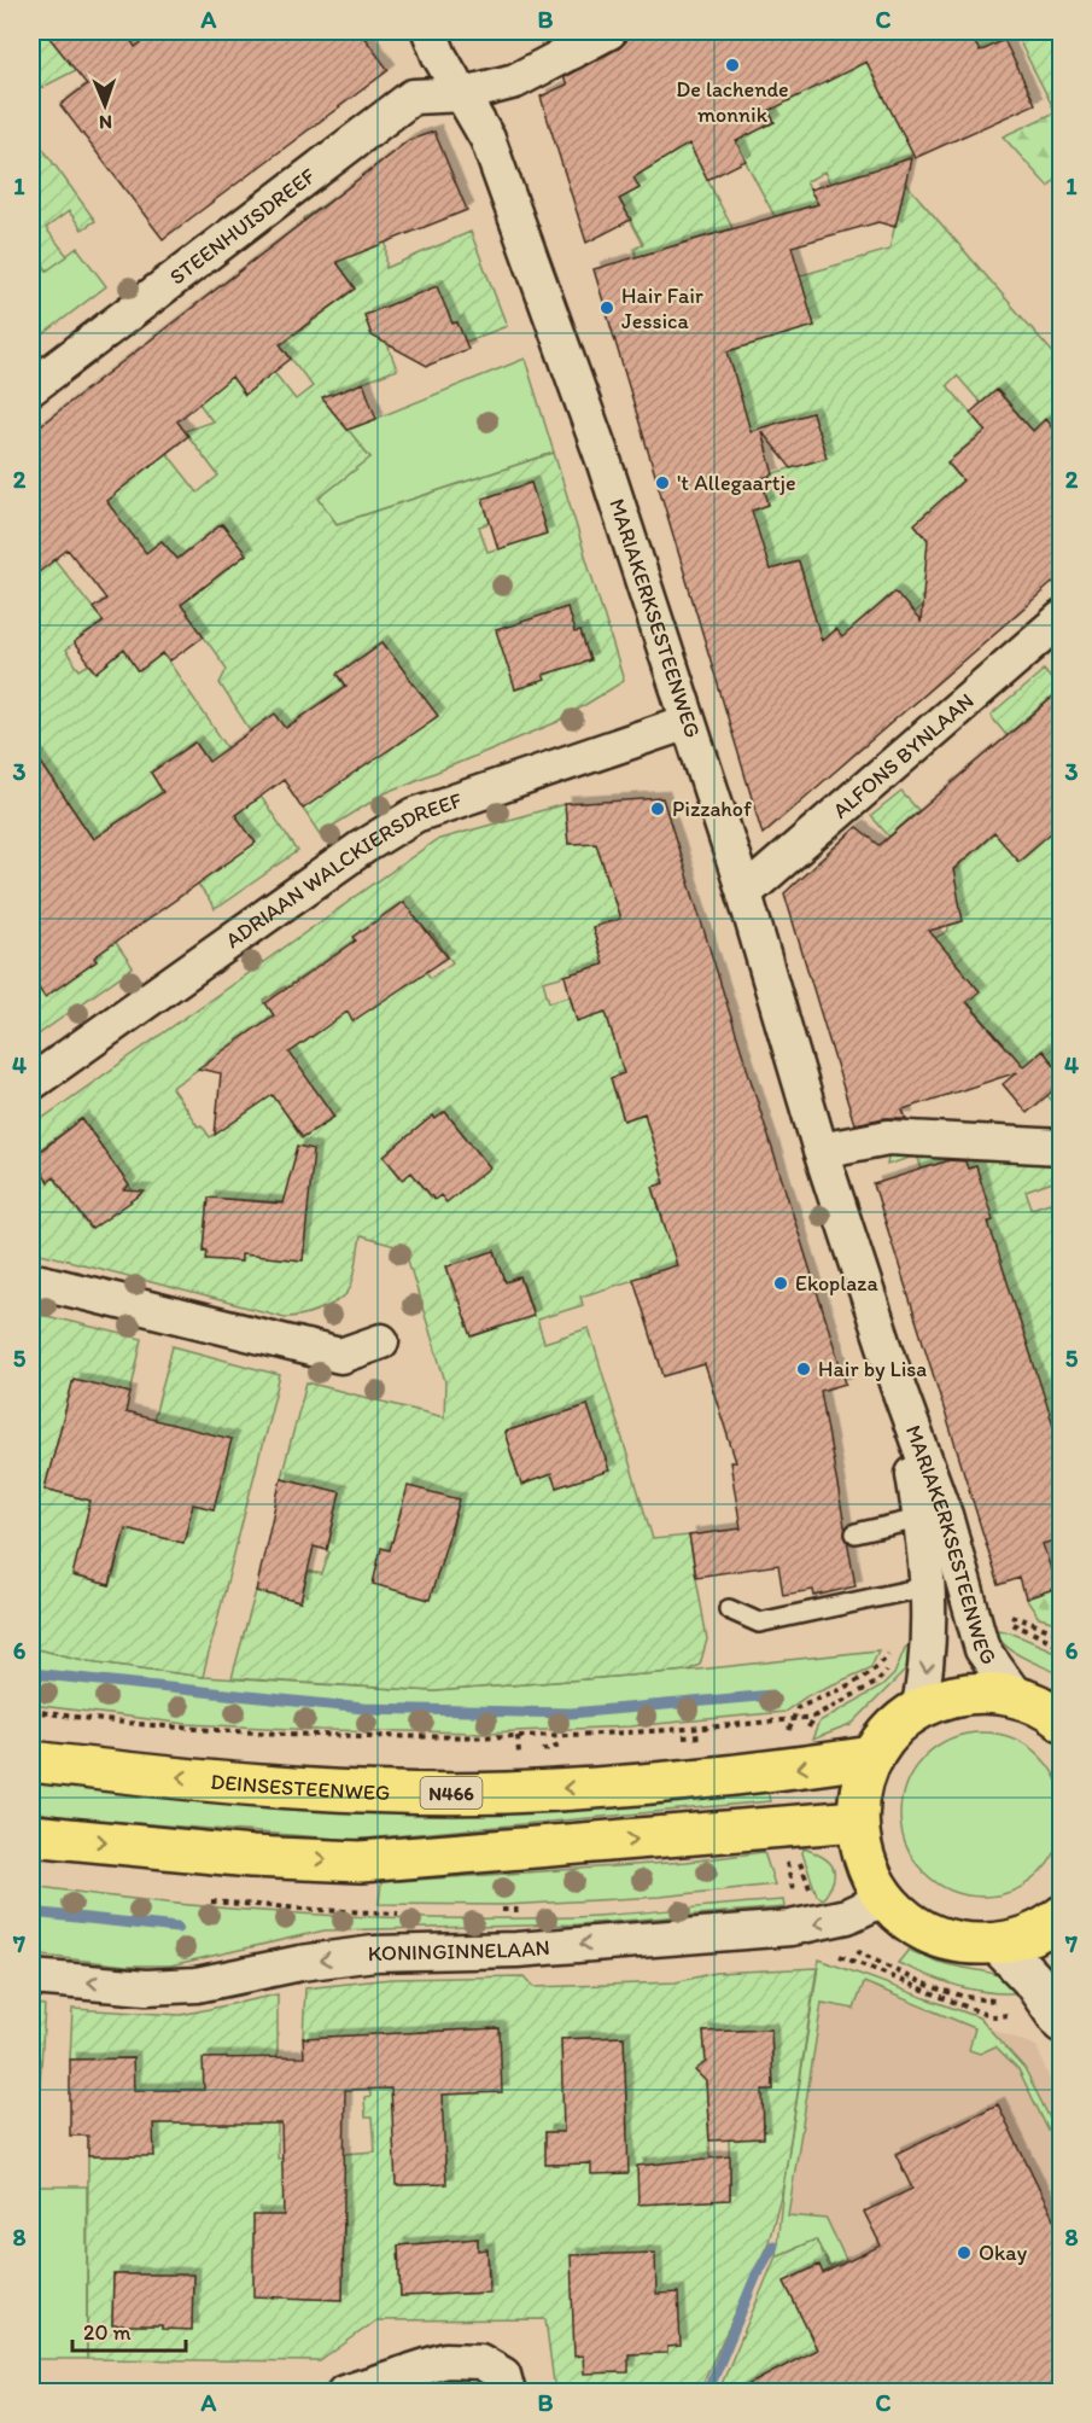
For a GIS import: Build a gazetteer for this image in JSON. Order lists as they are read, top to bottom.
{
  "streets": {
    "highway": ["DEINSESTEENWEG", "N466"],
    "street": [
      "STEENHUISDREEF",
      "MARIAKERKSESTEENWEG",
      "ALFONS BYNLAAN",
      "ADRIAAN WALCKIERSDREEF",
      "KONINGINNELAAN"
    ]
  },
  "crossings": [
    ["STEENHUISDREEF", "MARIAKERKSESTEENWEG"],
    ["MARIAKERKSESTEENWEG", "ALFONS BYNLAAN"],
    ["MARIAKERKSESTEENWEG", "ADRIAAN WALCKIERSDREEF"]
  ],
  "one_way": ["KONINGINNELAAN"],
  "places": [
    "De lachende monnik",
    "Hair Fair Jessica",
    "'t Allegaartje",
    "Pizzahof",
    "Ekoplaza",
    "Hair by Lisa",
    "Okay"
  ],
  "scale_bar": "20 m",
  "north": "bottom",
  "grid": {
    "columns": ["A", "B", "C"],
    "rows": [
      "1",
      "2",
      "3",
      "4",
      "5",
      "6",
      "7",
      "8"
    ]
  }
}
